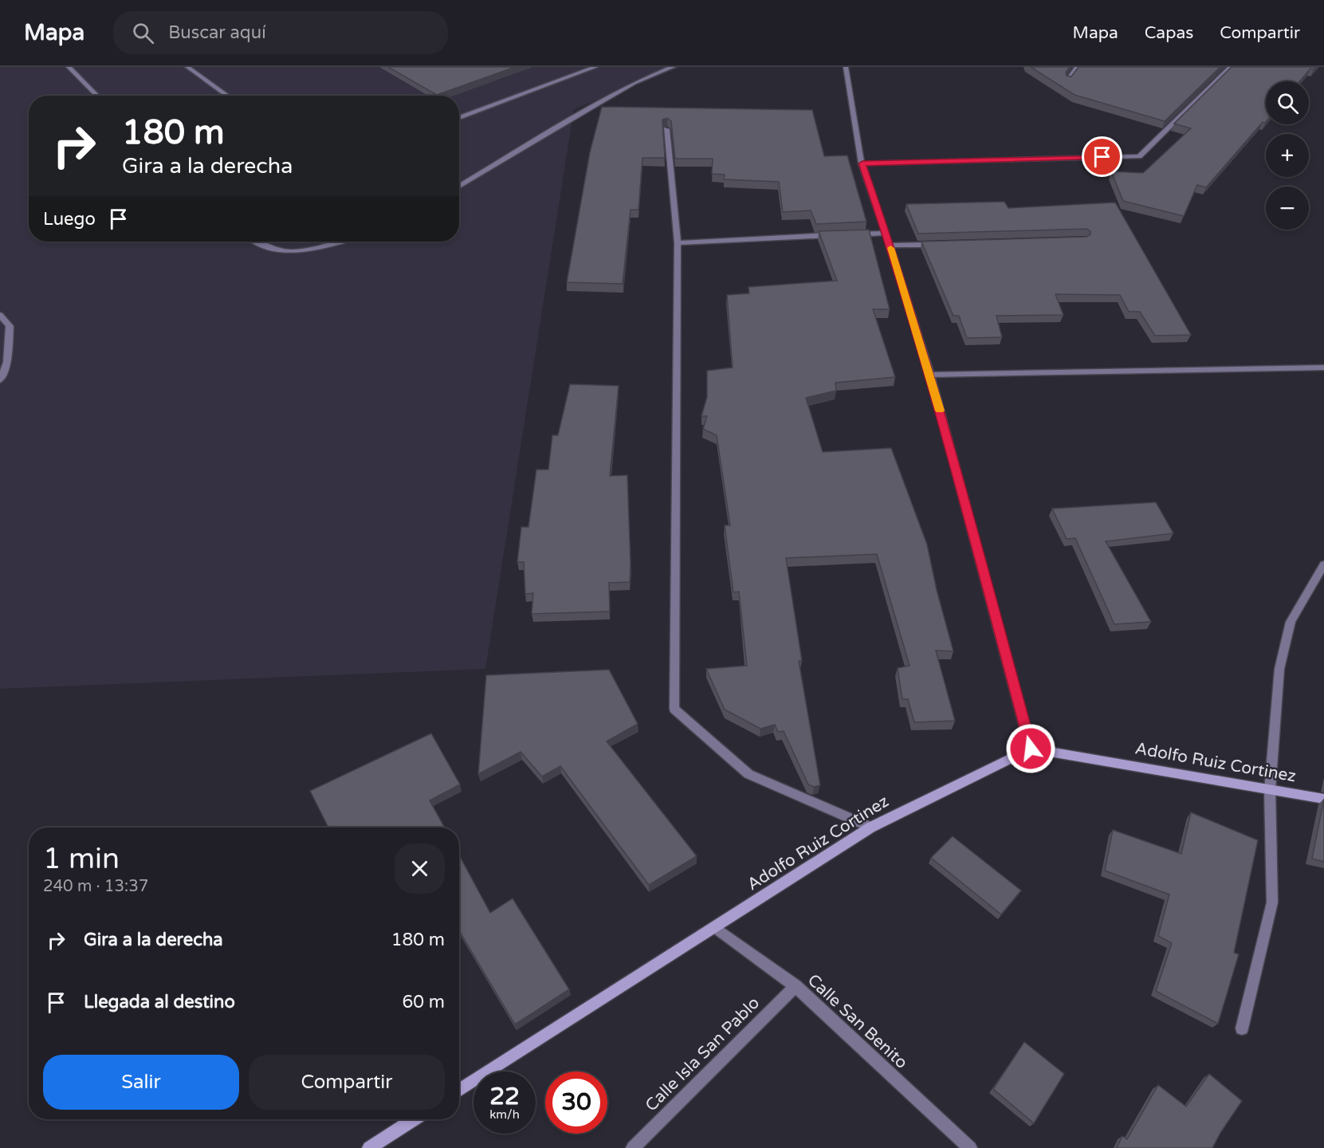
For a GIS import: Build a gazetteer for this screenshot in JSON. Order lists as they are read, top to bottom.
{
  "streets": {
    "main road": ["Adolfo Ruiz Cortinez"],
    "street": ["Calle San Benito", "Calle Isla San Pablo"]
  },
  "crossings": [
    ["Adolfo Ruiz Cortinez", "Calle San Benito"],
    ["Calle San Benito", "Calle Isla San Pablo"]
  ],
  "page": {
    "header": "Mapa",
    "search": "Buscar aquí",
    "nav": ["Mapa", "Capas", "Compartir"],
    "map_buttons": ["+", "−"],
    "turn": ["180 m", "Gira a la derecha"],
    "then": "Luego",
    "heading": ["1 min", "240 m · 13:37"],
    "list": [
      {
        "name": "Gira a la derecha",
        "value": "180 m"
      },
      {
        "name": "Llegada al destino",
        "value": "60 m"
      }
    ],
    "buttons": ["Salir", "Compartir"],
    "speed": "22 km/h",
    "limit": "30"
  }
}
